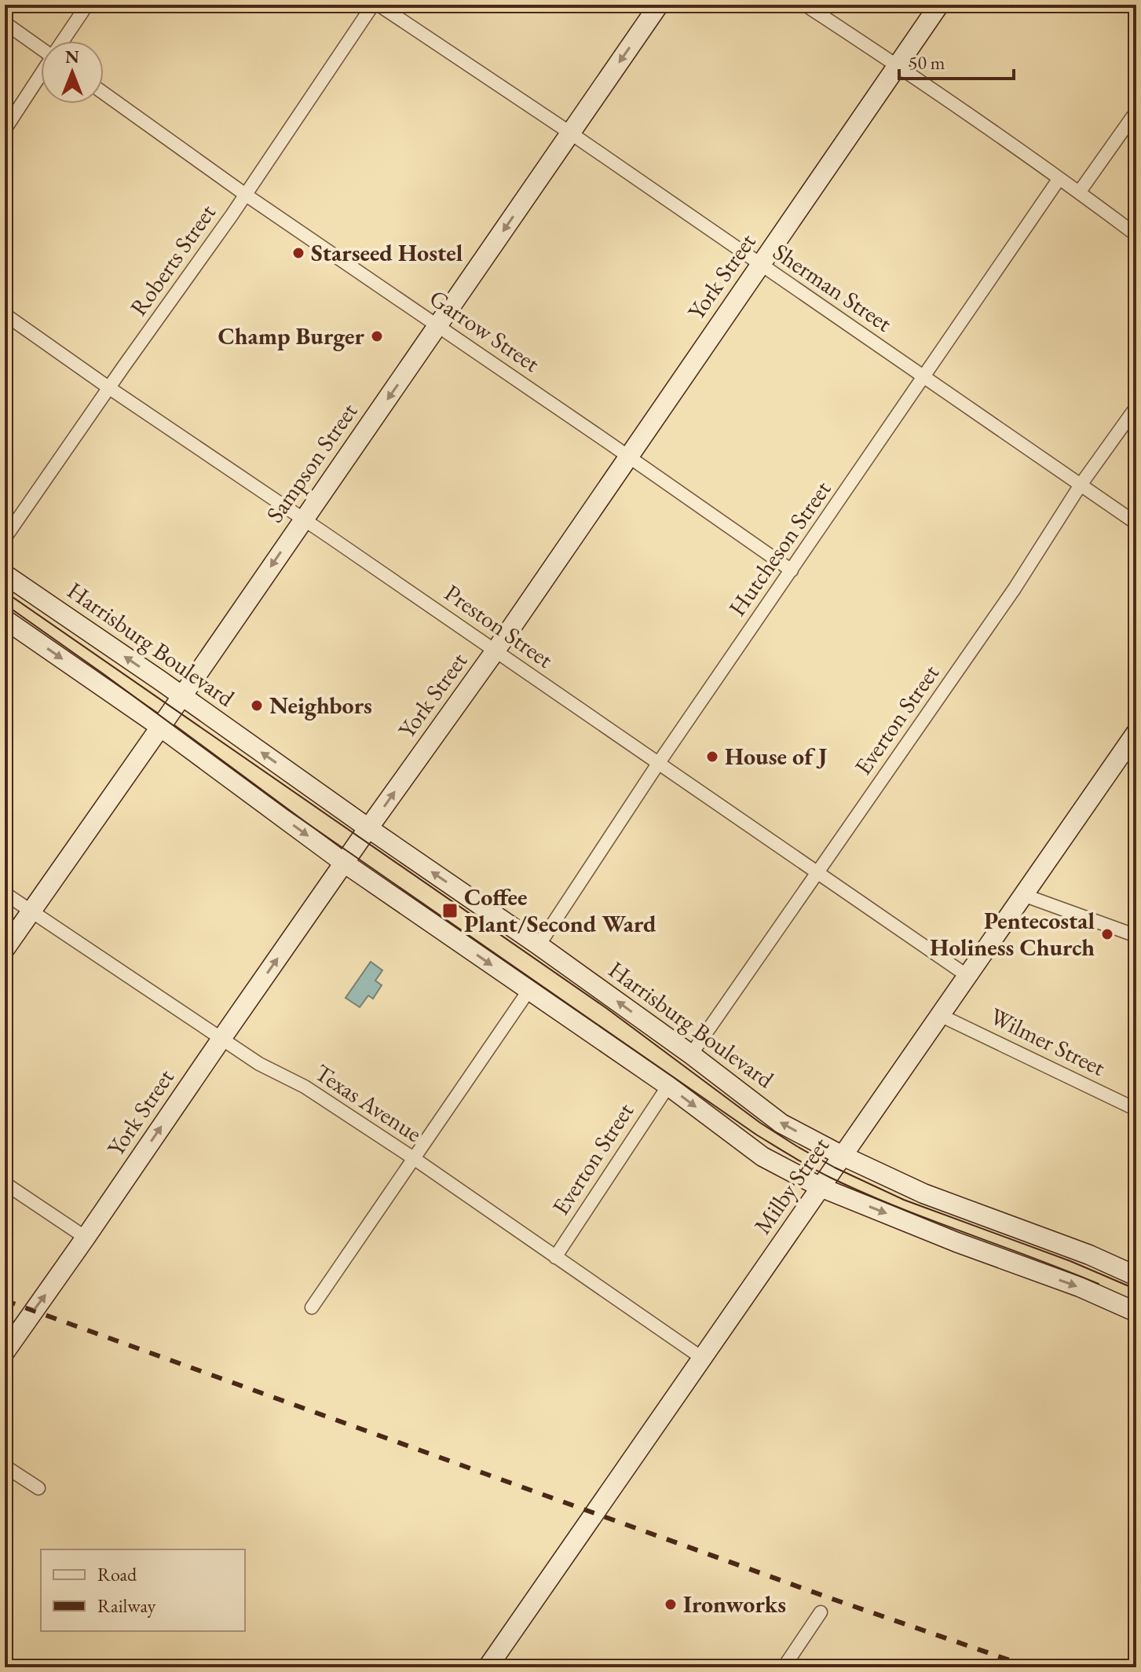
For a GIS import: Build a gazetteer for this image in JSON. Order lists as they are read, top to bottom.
{
  "streets": {
    "main road": [
      "York Street",
      "Sampson Street",
      "Harrisburg Boulevard",
      "Milby Street"
    ],
    "street": [
      "Roberts Street",
      "Sherman Street",
      "Garrow Street",
      "Hutcheson Street",
      "Preston Street",
      "Everton Street",
      "Wilmer Street",
      "Texas Avenue"
    ]
  },
  "crossings": [
    ["Roberts Street", "Garrow Street"],
    ["Roberts Street", "Preston Street"],
    ["York Street", "Sherman Street"],
    ["York Street", "Garrow Street"],
    ["York Street", "Preston Street"],
    ["York Street", "Harrisburg Boulevard"],
    ["York Street", "Texas Avenue"],
    ["Sherman Street", "Sampson Street"],
    ["Sherman Street", "Hutcheson Street"],
    ["Sherman Street", "Everton Street"],
    ["Garrow Street", "Sampson Street"],
    ["Garrow Street", "Hutcheson Street"],
    ["Sampson Street", "Preston Street"],
    ["Sampson Street", "Harrisburg Boulevard"],
    ["Sampson Street", "Texas Avenue"],
    ["Hutcheson Street", "Preston Street"],
    ["Hutcheson Street", "Harrisburg Boulevard"],
    ["Preston Street", "Everton Street"],
    ["Preston Street", "Milby Street"],
    ["Harrisburg Boulevard", "Everton Street"],
    ["Harrisburg Boulevard", "Milby Street"],
    ["Everton Street", "Texas Avenue"],
    ["Wilmer Street", "Milby Street"],
    ["Texas Avenue", "Milby Street"]
  ],
  "one_way": ["York Street", "Sampson Street"],
  "places": {
    "other": [
      "Starseed Hostel",
      "Champ Burger",
      "Neighbors",
      "House of J",
      "Pentecostal Holiness Church",
      "Ironworks"
    ],
    "transit": ["Coffee Plant/Second Ward"]
  },
  "legend": ["Road", "Railway"],
  "scale_bar": "50 m",
  "north": "top"
}
